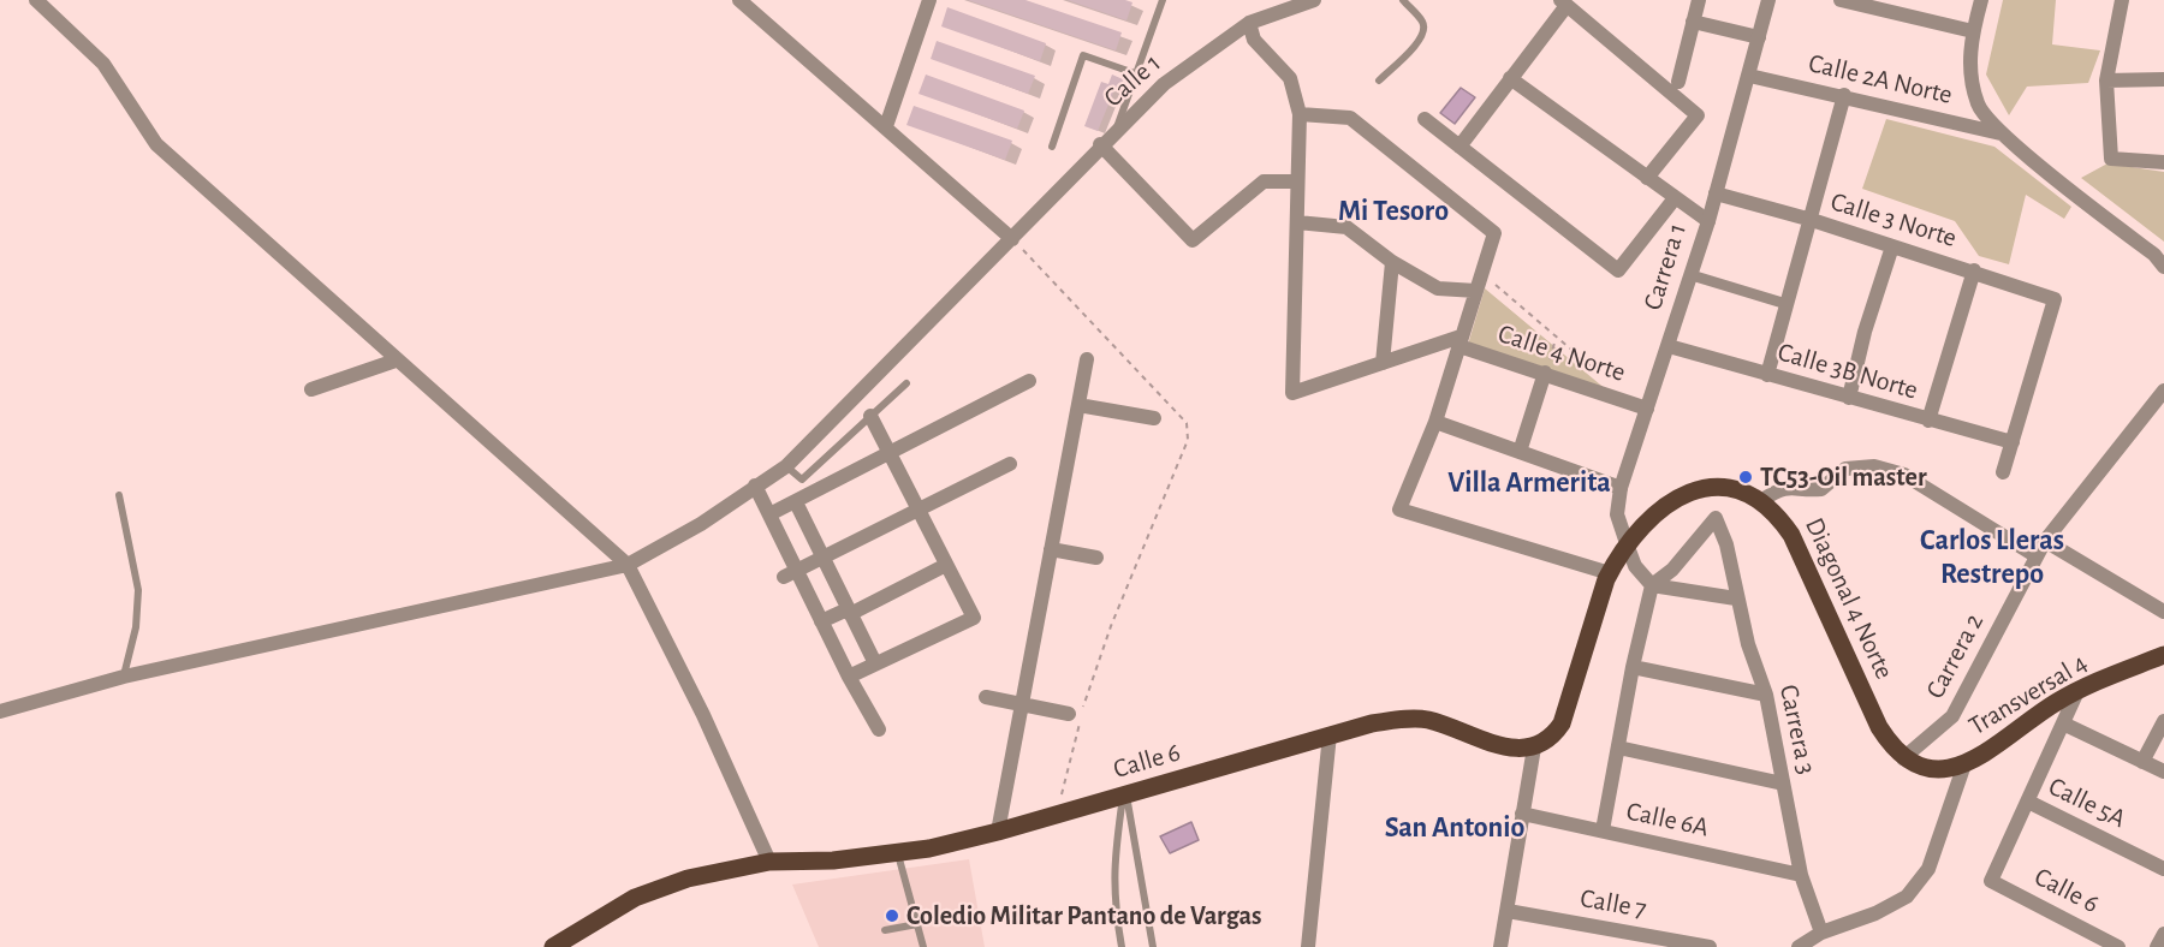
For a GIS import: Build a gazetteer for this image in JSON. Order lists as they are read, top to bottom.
{
  "streets": {
    "main road": ["Diagonal 4 Norte", "Transversal 4", "Calle 6"],
    "street": [
      "Calle 2A Norte",
      "Calle 1",
      "Calle 3 Norte",
      "Carrera 1",
      "Calle 4 Norte",
      "Calle 3B Norte",
      "Carrera 2",
      "Carrera 3",
      "Calle 5A",
      "Calle 6A",
      "Calle 7"
    ]
  },
  "crossings": [
    ["Calle 2A Norte", "Carrera 1"],
    ["Calle 3 Norte", "Carrera 1"],
    ["Calle 3 Norte", "Calle 3B Norte"],
    ["Carrera 1", "Calle 4 Norte"],
    ["Carrera 1", "Calle 3B Norte"],
    ["Carrera 1", "Diagonal 4 Norte"],
    ["Carrera 1", "Carrera 3"],
    ["Diagonal 4 Norte", "Carrera 2"],
    ["Diagonal 4 Norte", "Transversal 4"],
    ["Carrera 2", "Transversal 4"],
    ["Carrera 3", "Calle 6A"],
    ["Calle 6", "Calle 5A"]
  ],
  "districts": [
    "Mi Tesoro",
    "Villa Armerita",
    "Carlos Lleras Restrepo",
    "San Antonio"
  ],
  "places": ["TC53-Oil master", "Coledio Militar Pantano de Vargas"]
}
